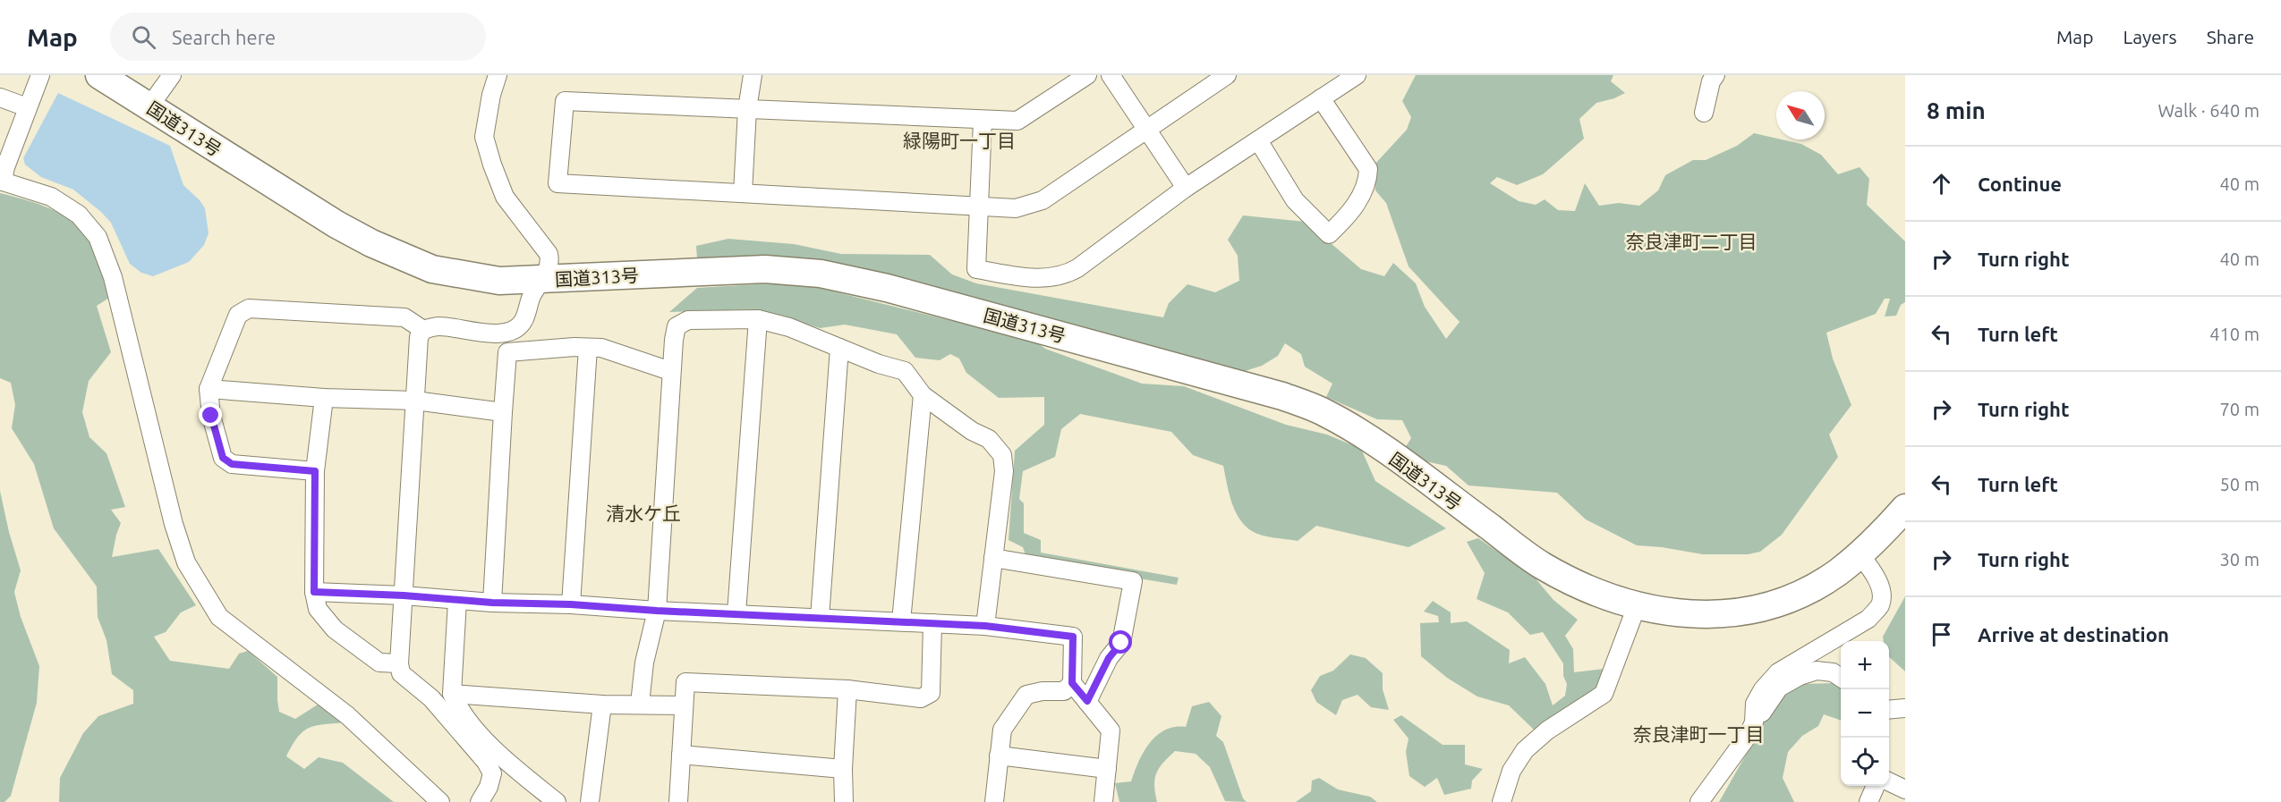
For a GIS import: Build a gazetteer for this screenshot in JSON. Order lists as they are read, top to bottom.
{
  "streets": {
    "highway": ["国道313号"]
  },
  "districts": [
    "緑陽町一丁目",
    "奈良津町二丁目",
    "清水ケ丘",
    "奈良津町一丁目"
  ],
  "north": "top left",
  "page": {
    "header": "Map",
    "search": "Search here",
    "nav": ["Map", "Layers", "Share"],
    "heading": ["8 min", "Walk · 640 m"],
    "list": [
      ["Continue", "40 m"],
      ["Turn right", "40 m"],
      ["Turn left", "410 m"],
      ["Turn right", "70 m"],
      ["Turn left", "50 m"],
      ["Turn right", "30 m"],
      "Arrive at destination"
    ],
    "map_buttons": ["+", "−"]
  }
}
